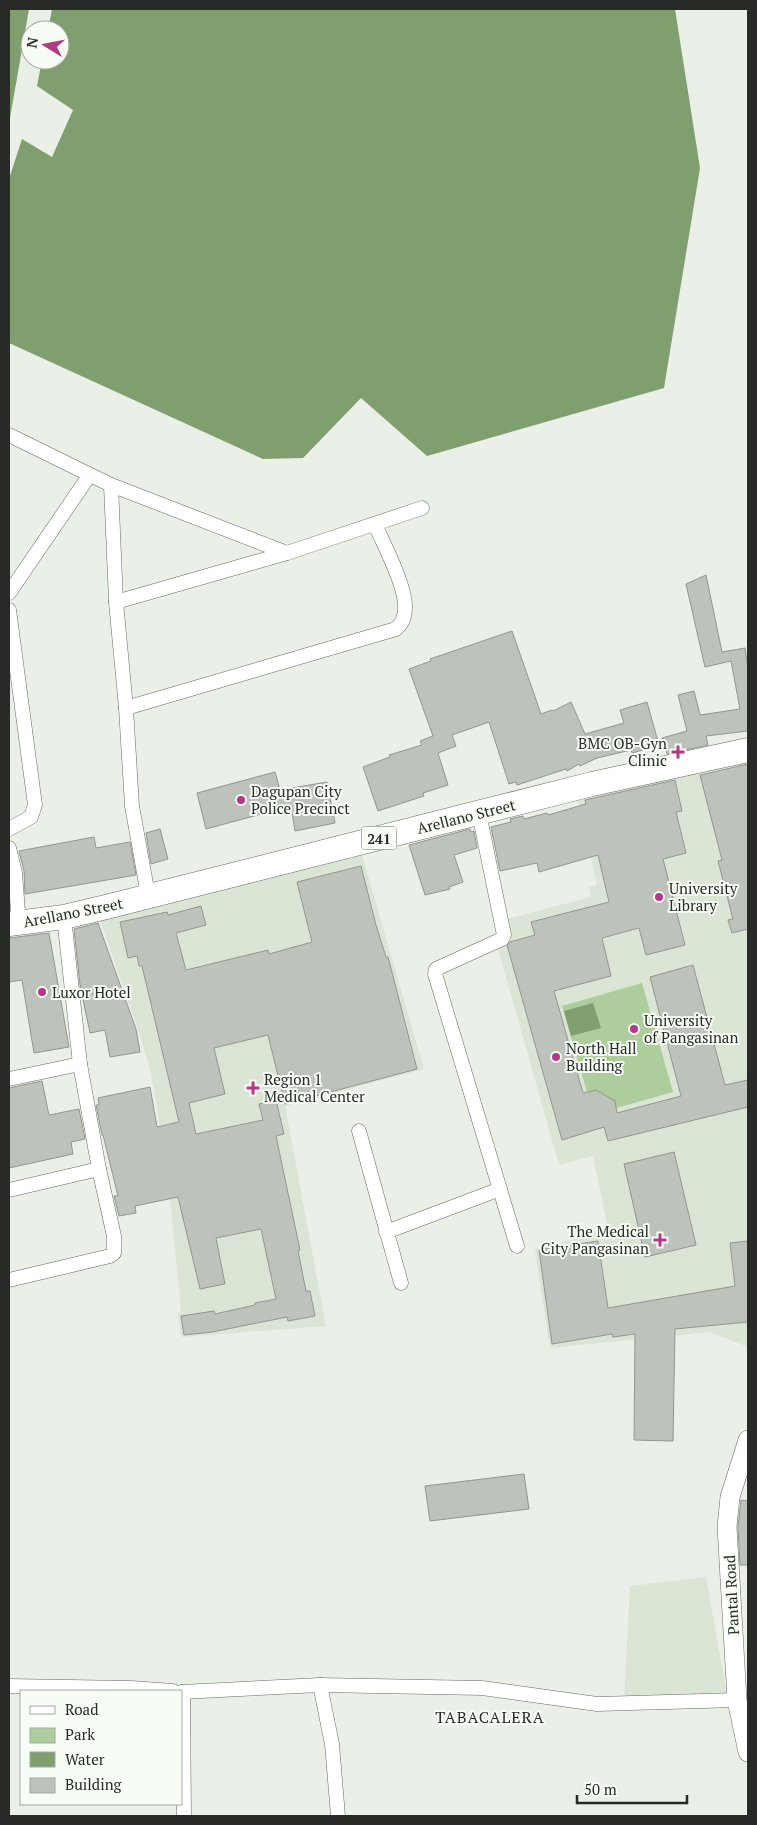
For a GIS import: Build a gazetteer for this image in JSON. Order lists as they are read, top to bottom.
{
  "streets": {
    "highway": ["Arellano Street", "241"],
    "street": ["Pantal Road"]
  },
  "districts": ["TABACALERA"],
  "places": {
    "health": ["BMC OB-Gyn Clinic", "Region 1 Medical Center", "The Medical City Pangasinan"],
    "other": [
      "Dagupan City Police Precinct",
      "University Library",
      "Luxor Hotel",
      "University of Pangasinan",
      "North Hall Building"
    ]
  },
  "legend": [
    "Road",
    "Park",
    "Water",
    "Building"
  ],
  "scale_bar": "50 m",
  "north": "left"
}
